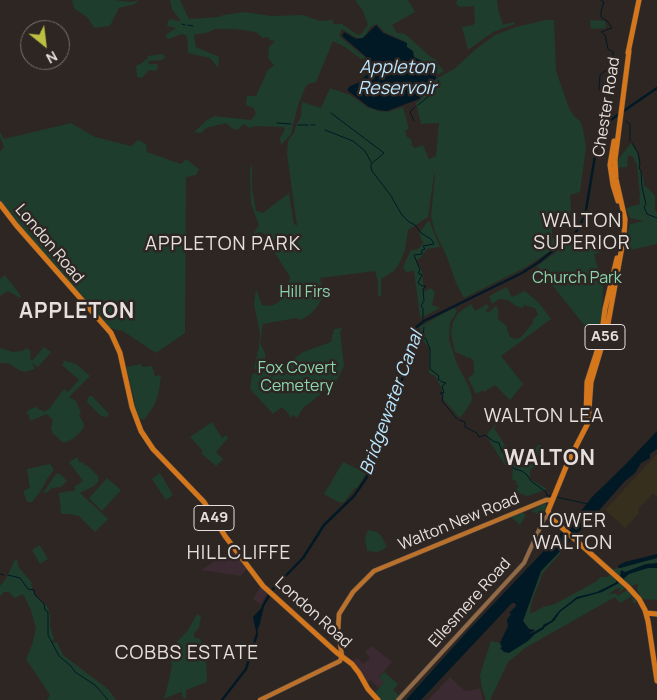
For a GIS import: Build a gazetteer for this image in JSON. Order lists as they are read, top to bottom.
{
  "streets": {
    "highway": [
      "Chester Road",
      "London Road",
      "A56",
      "A49"
    ],
    "main road": ["Walton New Road", "Ellesmere Road"]
  },
  "crossings": [
    ["Chester Road", "Walton New Road"],
    ["Chester Road", "Ellesmere Road"],
    ["London Road", "Walton New Road"]
  ],
  "districts": [
    "WALTON SUPERIOR",
    "APPLETON PARK",
    "APPLETON",
    "WALTON LEA",
    "WALTON",
    "LOWER WALTON",
    "HILLCLIFFE",
    "COBBS ESTATE"
  ],
  "water": ["Appleton Reservoir", "Bridgewater Canal"],
  "parks": ["Church Park", "Hill Firs", "Fox Covert Cemetery"],
  "north": "bottom right"
}
